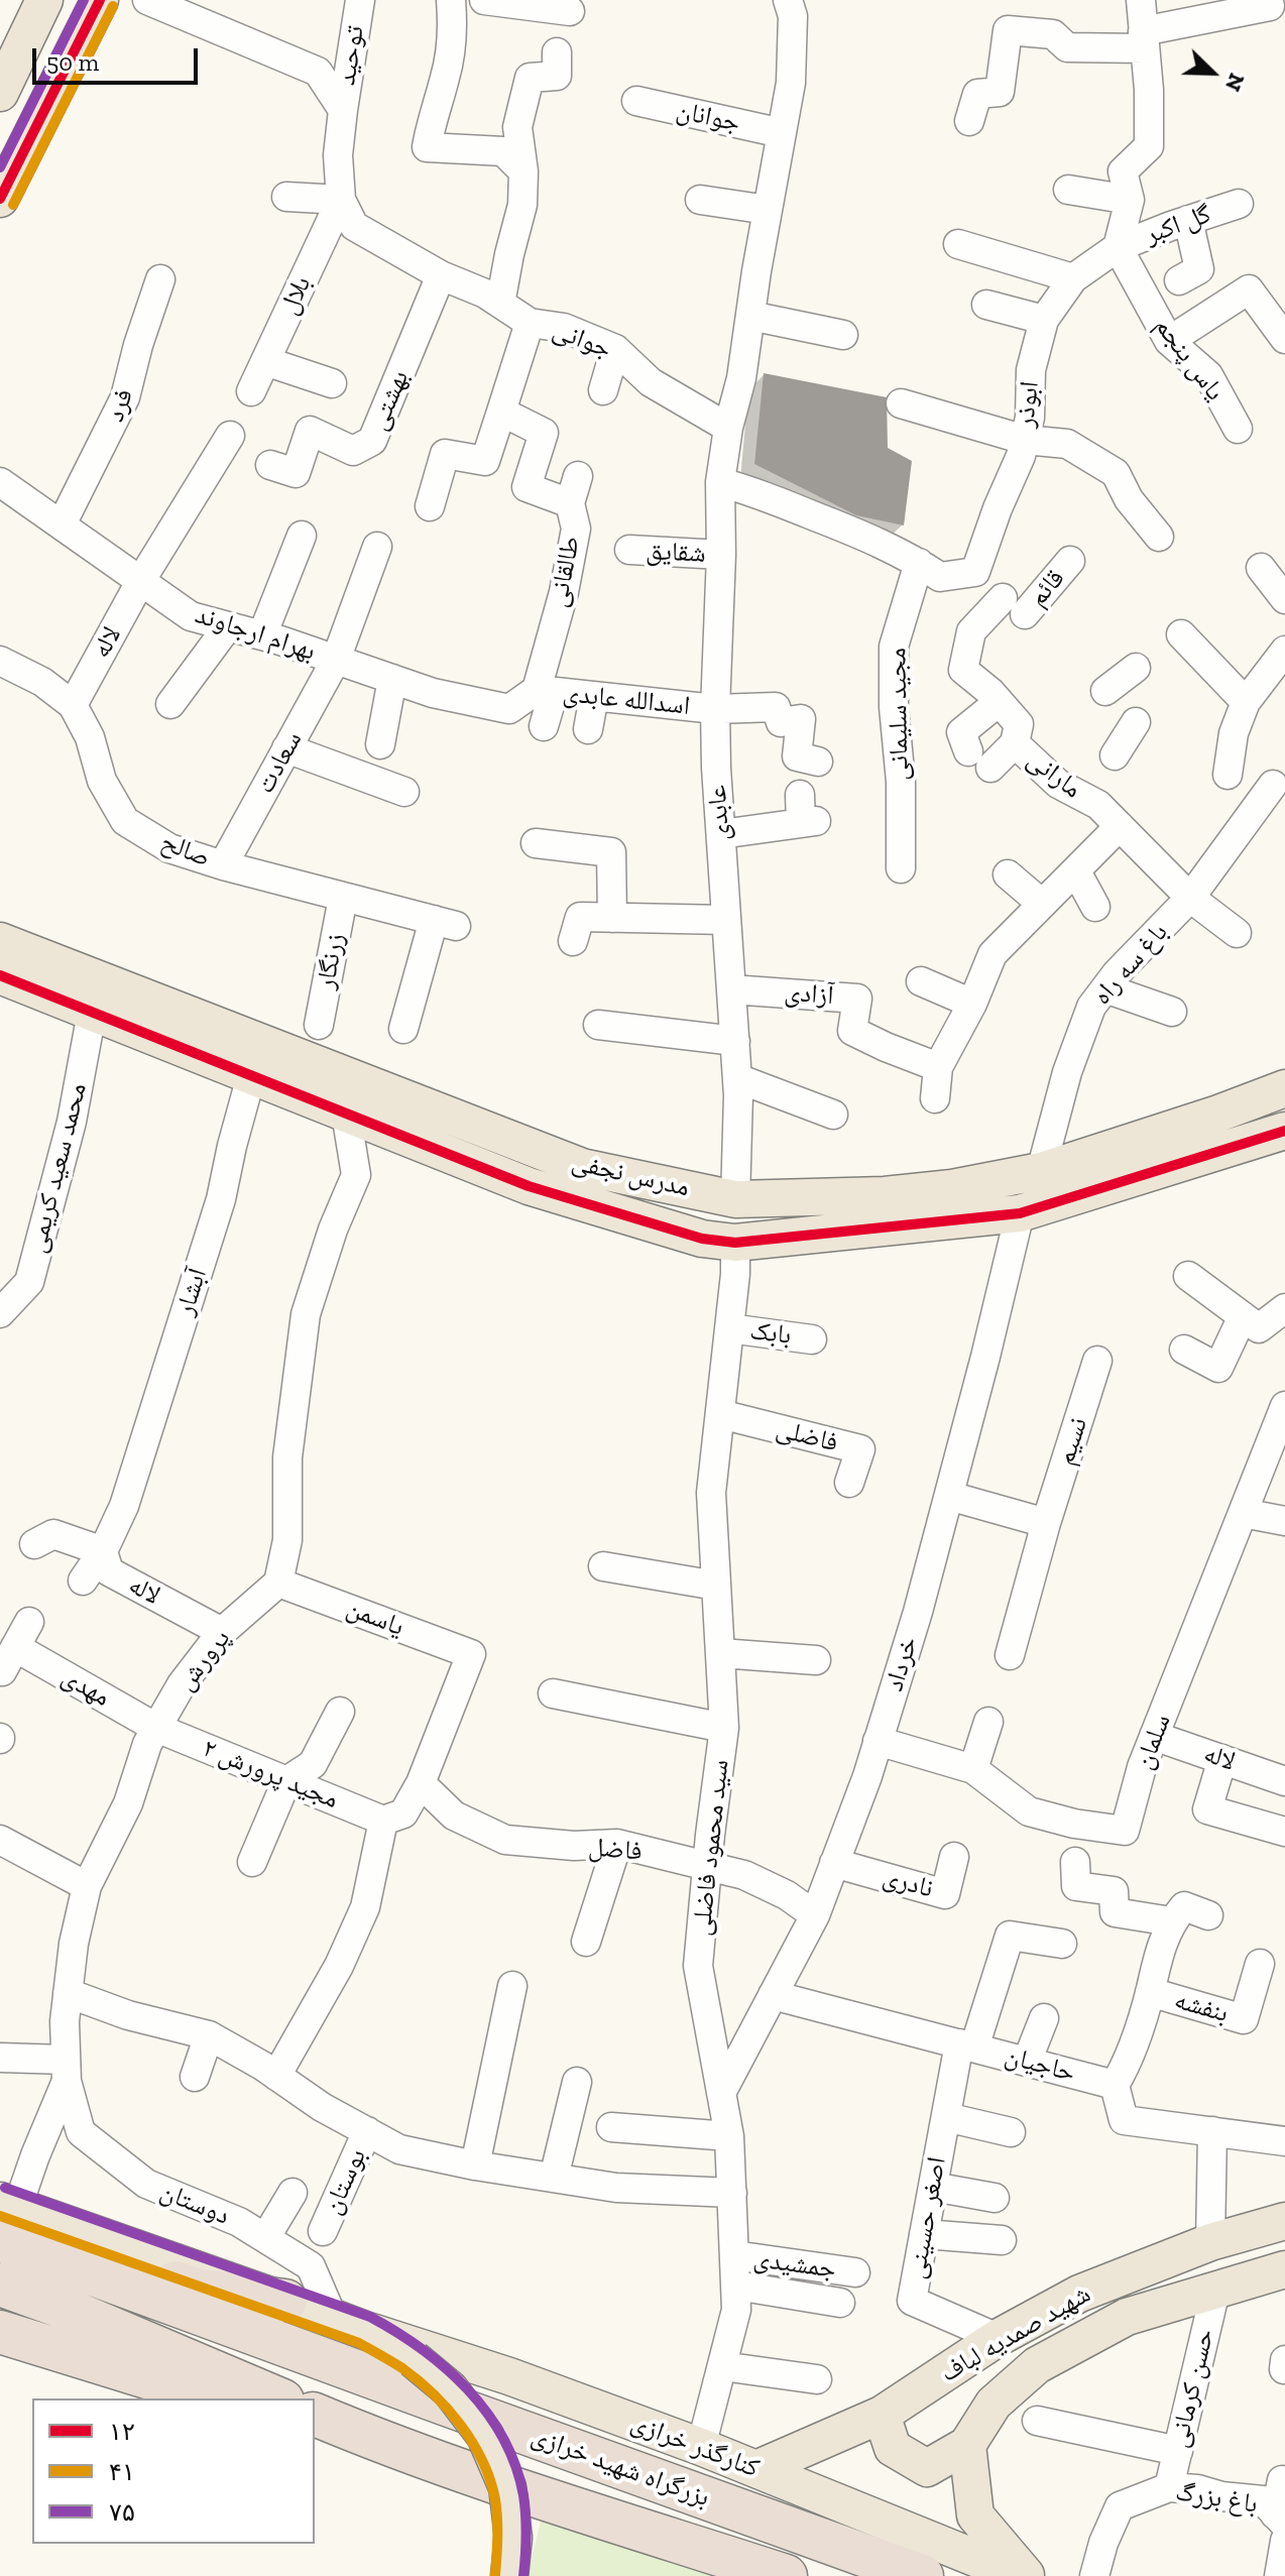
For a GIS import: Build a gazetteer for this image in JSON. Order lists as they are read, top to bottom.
{
  "streets": {
    "highway": ["بزرگراه شهید خرازی"],
    "main road": ["مدرس نجفی", "شهید صمدیه لباف", "کنارگذر خرازی"],
    "street": [
      "توحید",
      "جوانان",
      "گل اکبر",
      "بلال",
      "جوانی",
      "یاس پنجم",
      "بهشتی",
      "ابوذر",
      "فرد",
      "شقایق",
      "طالقانی",
      "قائم",
      "بهرام ارجاوند",
      "لاله",
      "اسدالله عابدی",
      "مجید سلیمانی",
      "سعادت",
      "مارانی",
      "عابدی",
      "صالح",
      "زرنگار",
      "باغ سه راه",
      "آزادی",
      "محمد سعید کریمی",
      "آبشار",
      "بابک",
      "فاضلی",
      "نسیم",
      "یاسمن",
      "پرورش",
      "خرداد",
      "مهدی",
      "سلمان",
      "مجید پرورش ۲",
      "سید محمود فاضلی",
      "فاضل",
      "نادری",
      "بنفشه",
      "حاجیان",
      "بوستان",
      "دوستان",
      "اصغر حسینی",
      "جمشیدی",
      "حسن کرمانی",
      "باغ بزرگ"
    ]
  },
  "crossings": [
    ["گل اکبر", "یاس پنجم"],
    ["گل اکبر", "ابوذر"],
    ["بلال", "جوانی"],
    ["جوانی", "بهشتی"],
    ["جوانی", "عابدی"],
    ["یاس پنجم", "ابوذر"],
    ["ابوذر", "مجید سلیمانی"],
    ["ابوذر", "عابدی"],
    ["فرد", "بهرام ارجاوند"],
    ["شقایق", "عابدی"],
    ["طالقانی", "بهرام ارجاوند"],
    ["طالقانی", "اسدالله عابدی"],
    ["قائم", "مارانی"],
    ["بهرام ارجاوند", "لاله"],
    ["بهرام ارجاوند", "اسدالله عابدی"],
    ["بهرام ارجاوند", "سعادت"],
    ["لاله", "صالح"],
    ["لاله", "آبشار"],
    ["لاله", "پرورش"],
    ["لاله", "سلمان"],
    ["اسدالله عابدی", "عابدی"],
    ["سعادت", "صالح"],
    ["مارانی", "باغ سه راه"],
    ["عابدی", "آزادی"],
    ["عابدی", "مدرس نجفی"],
    ["صالح", "زرنگار"],
    ["باغ سه راه", "مدرس نجفی"],
    ["محمد سعید کریمی", "مدرس نجفی"],
    ["مدرس نجفی", "آبشار"],
    ["مدرس نجفی", "خرداد"],
    ["مدرس نجفی", "سید محمود فاضلی"],
    ["بابک", "سید محمود فاضلی"],
    ["فاضلی", "سید محمود فاضلی"],
    ["یاسمن", "پرورش"],
    ["یاسمن", "فاضل"],
    ["پرورش", "مهدی"],
    ["پرورش", "مجید پرورش ۲"],
    ["پرورش", "دوستان"],
    ["پرورش", "بزرگراه شهید خرازی"],
    ["خرداد", "سلمان"],
    ["خرداد", "سید محمود فاضلی"],
    ["خرداد", "فاضل"],
    ["خرداد", "نادری"],
    ["خرداد", "حاجیان"],
    ["مهدی", "مجید پرورش ۲"],
    ["سید محمود فاضلی", "فاضل"],
    ["سید محمود فاضلی", "جمشیدی"],
    ["سید محمود فاضلی", "کنارگذر خرازی"],
    ["حاجیان", "اصغر حسینی"],
    ["دوستان", "کنارگذر خرازی"],
    ["اصغر حسینی", "شهید صمدیه لباف"],
    ["شهید صمدیه لباف", "حسن کرمانی"],
    ["شهید صمدیه لباف", "کنارگذر خرازی"],
    ["حسن کرمانی", "باغ بزرگ"]
  ],
  "lines": ["transit line ۱۲", "transit line ۷۵", "transit line ۴۱"],
  "legend": ["۱۲", "۴۱", "۷۵"],
  "scale_bar": "50 m",
  "north": "bottom right"
}
